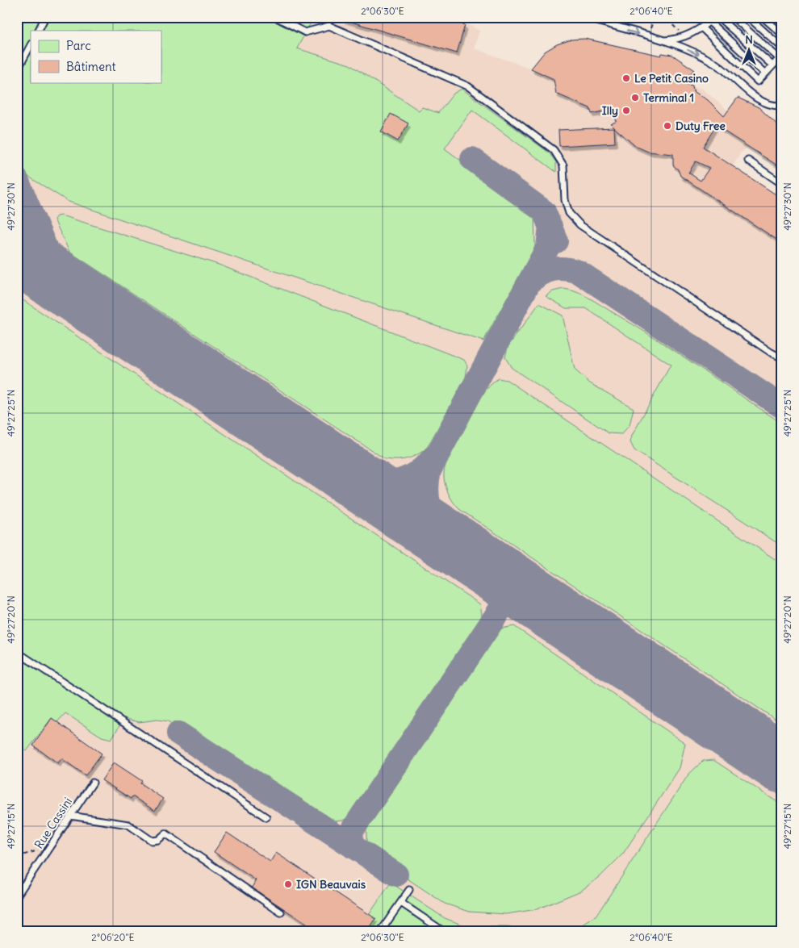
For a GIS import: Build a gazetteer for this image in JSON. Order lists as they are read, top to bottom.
{
  "streets": {
    "lane": ["Rue Cassini"]
  },
  "places": [
    "Le Petit Casino",
    "Terminal 1",
    "Illy",
    "Duty Free",
    "IGN Beauvais"
  ],
  "legend": ["Parc", "Bâtiment"],
  "north": "top",
  "coordinates": [
    "2°06'30\"E",
    "2°06'40\"E",
    "49°27'30\"N",
    "49°27'25\"N",
    "49°27'20\"N",
    "49°27'15\"N",
    "2°06'20\"E"
  ]
}
